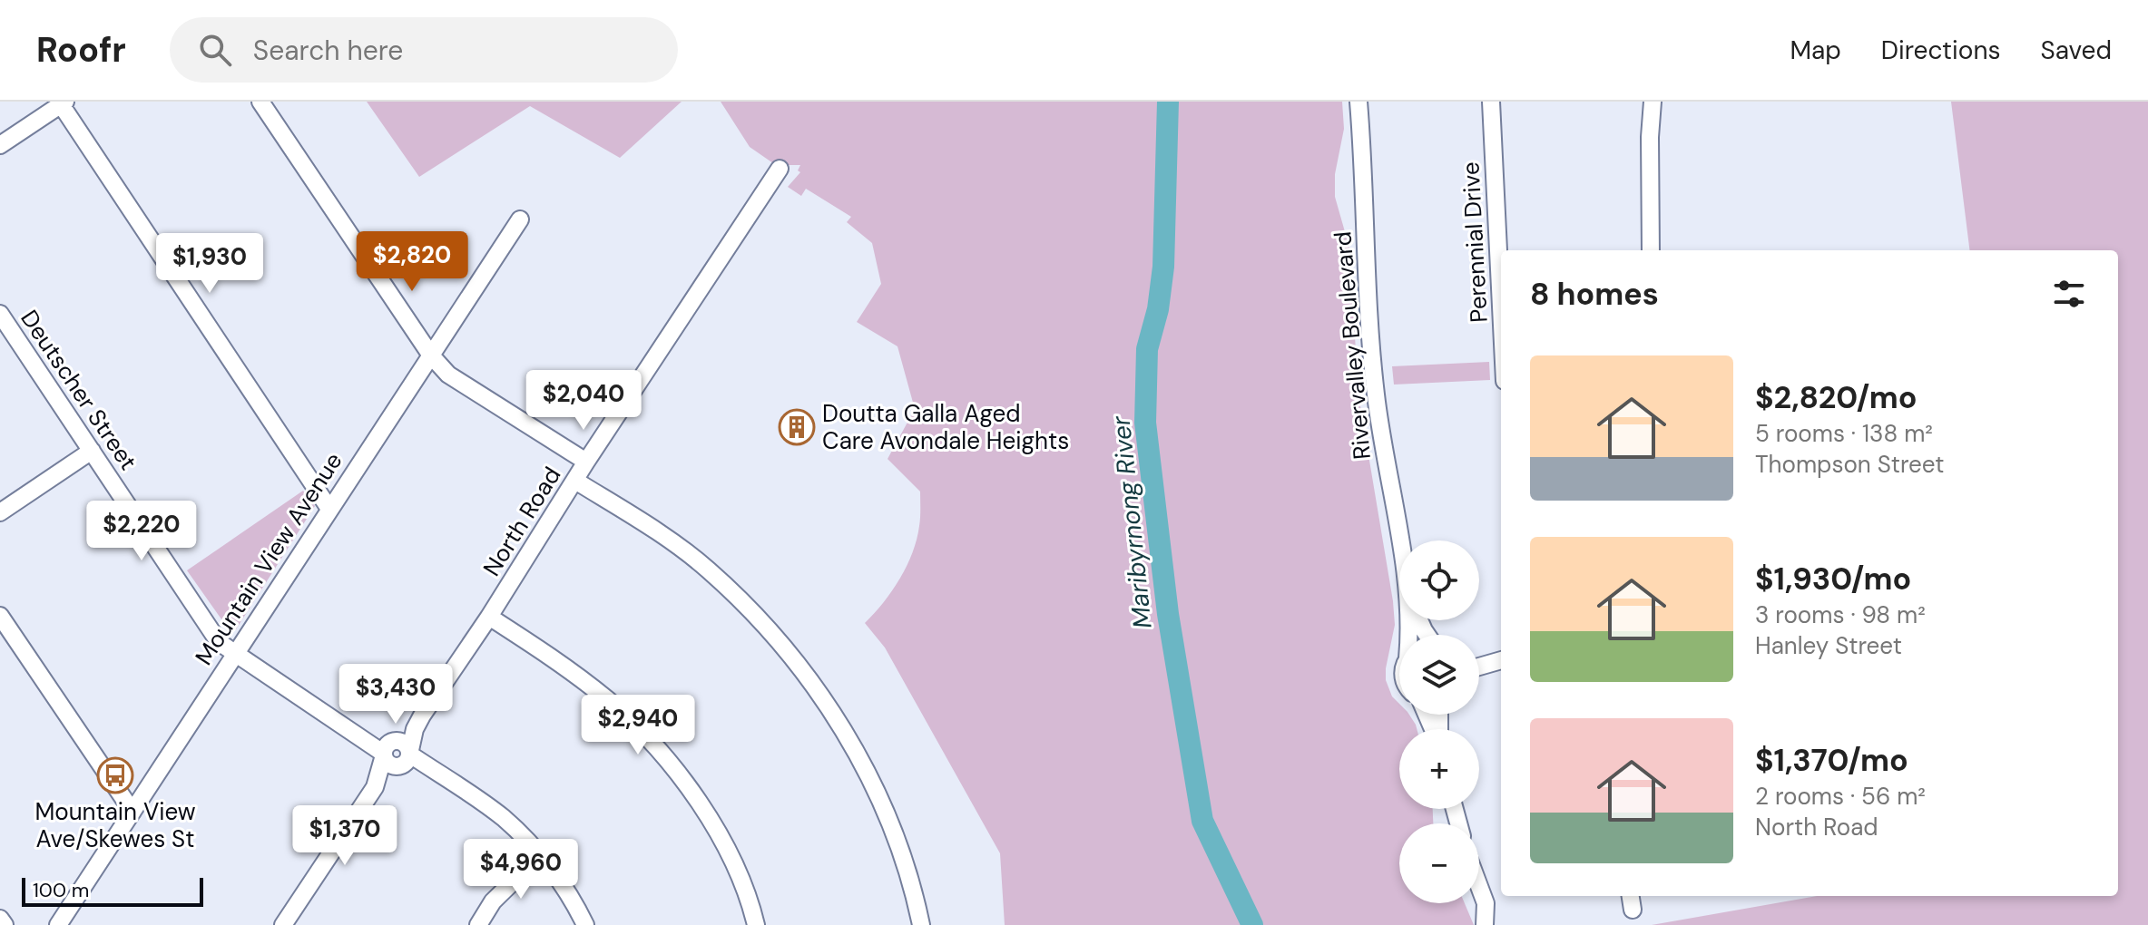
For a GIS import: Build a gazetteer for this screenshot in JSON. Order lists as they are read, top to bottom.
{
  "streets": {
    "street": [
      "Perennial Drive",
      "Rivervalley Boulevard",
      "Deutscher Street",
      "North Road",
      "Mountain View Avenue"
    ]
  },
  "crossings": [
    ["Deutscher Street", "North Road"],
    ["Deutscher Street", "Mountain View Avenue"]
  ],
  "water": ["Maribyrnong River"],
  "places": {
    "building": ["Doutta Galla Aged Care Avondale Heights"],
    "bus stop": ["Mountain View Ave/Skewes St"]
  },
  "scale_bar": "100 m",
  "page": {
    "header": "Roofr",
    "search": "Search here",
    "nav": ["Map", "Directions", "Saved"],
    "price": [
      "$2,820",
      "$1,930",
      "$2,040",
      "$2,220",
      "$3,430",
      "$2,940",
      "$1,370",
      "$4,960"
    ],
    "heading": "8 homes",
    "list": [
      {
        "name": "$2,820/mo",
        "note": "5 rooms · 138 m² · Thompson Street"
      },
      {
        "name": "$1,930/mo",
        "note": "3 rooms · 98 m² · Hanley Street"
      },
      {
        "name": "$1,370/mo",
        "note": "2 rooms · 56 m² · North Road"
      }
    ],
    "map_buttons": ["+", "−"],
    "scale": "100 m"
  }
}
